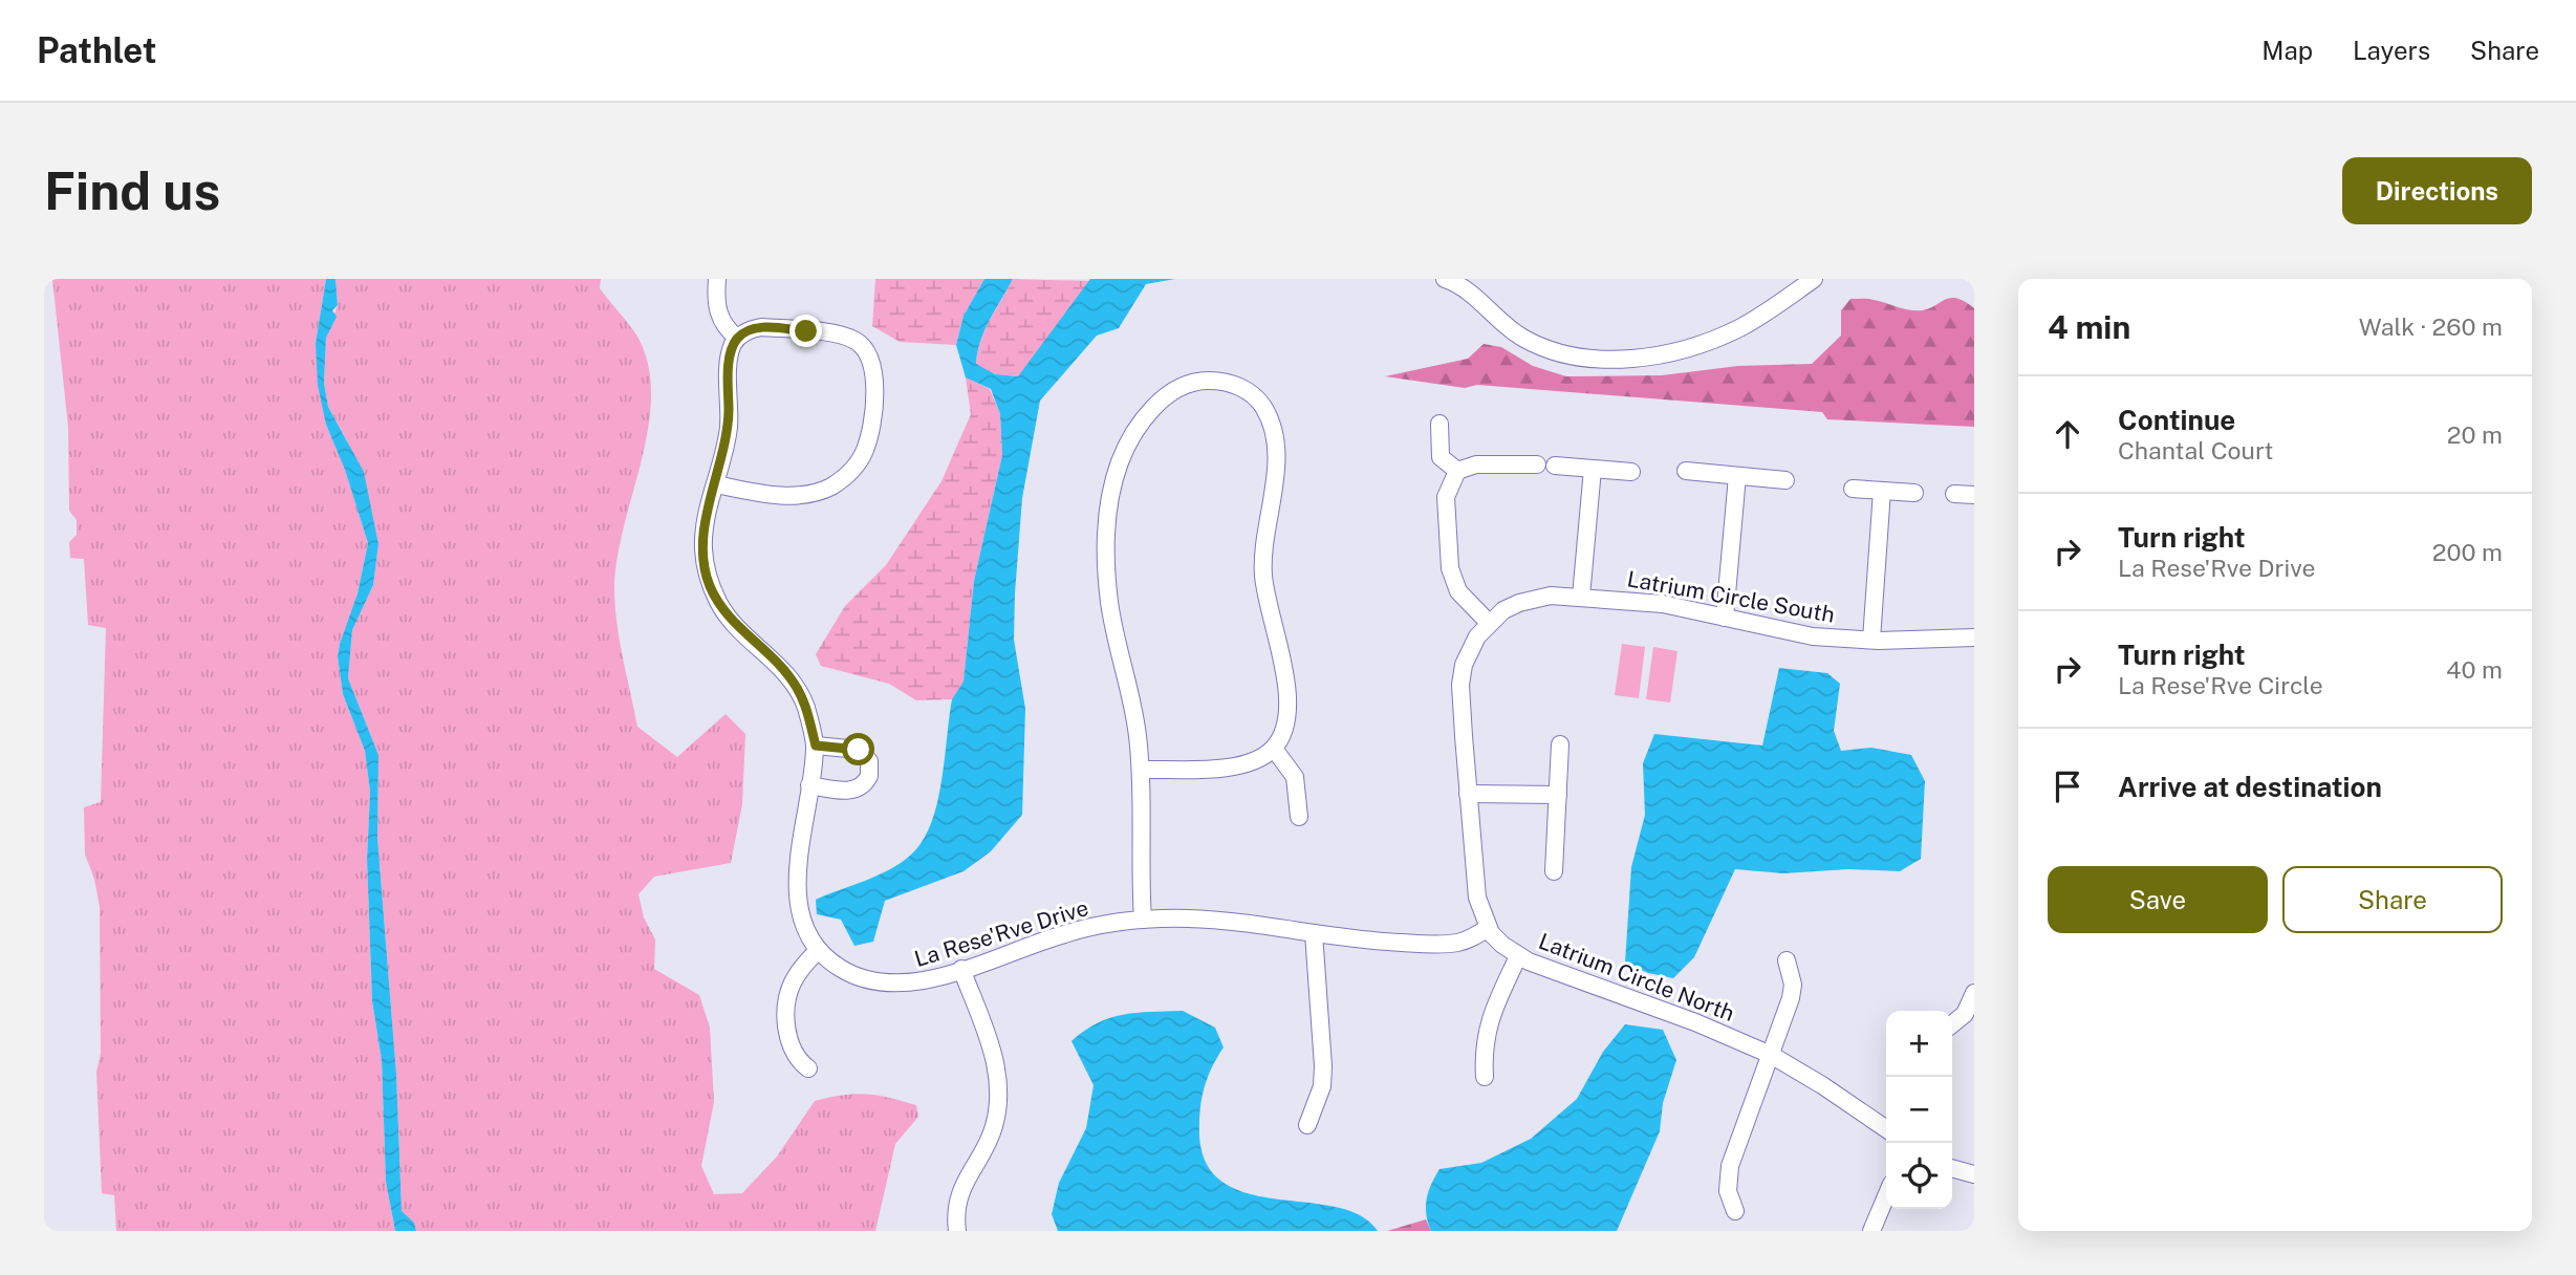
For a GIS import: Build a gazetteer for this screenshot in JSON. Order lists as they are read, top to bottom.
{
  "streets": {
    "street": ["Latrium Circle South", "La Rese'Rve Drive", "Latrium Circle North"]
  },
  "crossings": [
    ["Latrium Circle South", "Latrium Circle North"],
    ["La Rese'Rve Drive", "Latrium Circle North"]
  ],
  "page": {
    "header": "Pathlet",
    "nav": ["Map", "Layers", "Share"],
    "buttons": [
      "Directions",
      ["Save", "Share"]
    ],
    "title": "Find us",
    "heading": ["4 min", "Walk · 260 m"],
    "list": [
      ["Continue", "Chantal Court", "20 m"],
      ["Turn right", "La Rese'Rve Drive", "200 m"],
      ["Turn right", "La Rese'Rve Circle", "40 m"],
      "Arrive at destination"
    ],
    "map_buttons": ["+", "−"]
  }
}
